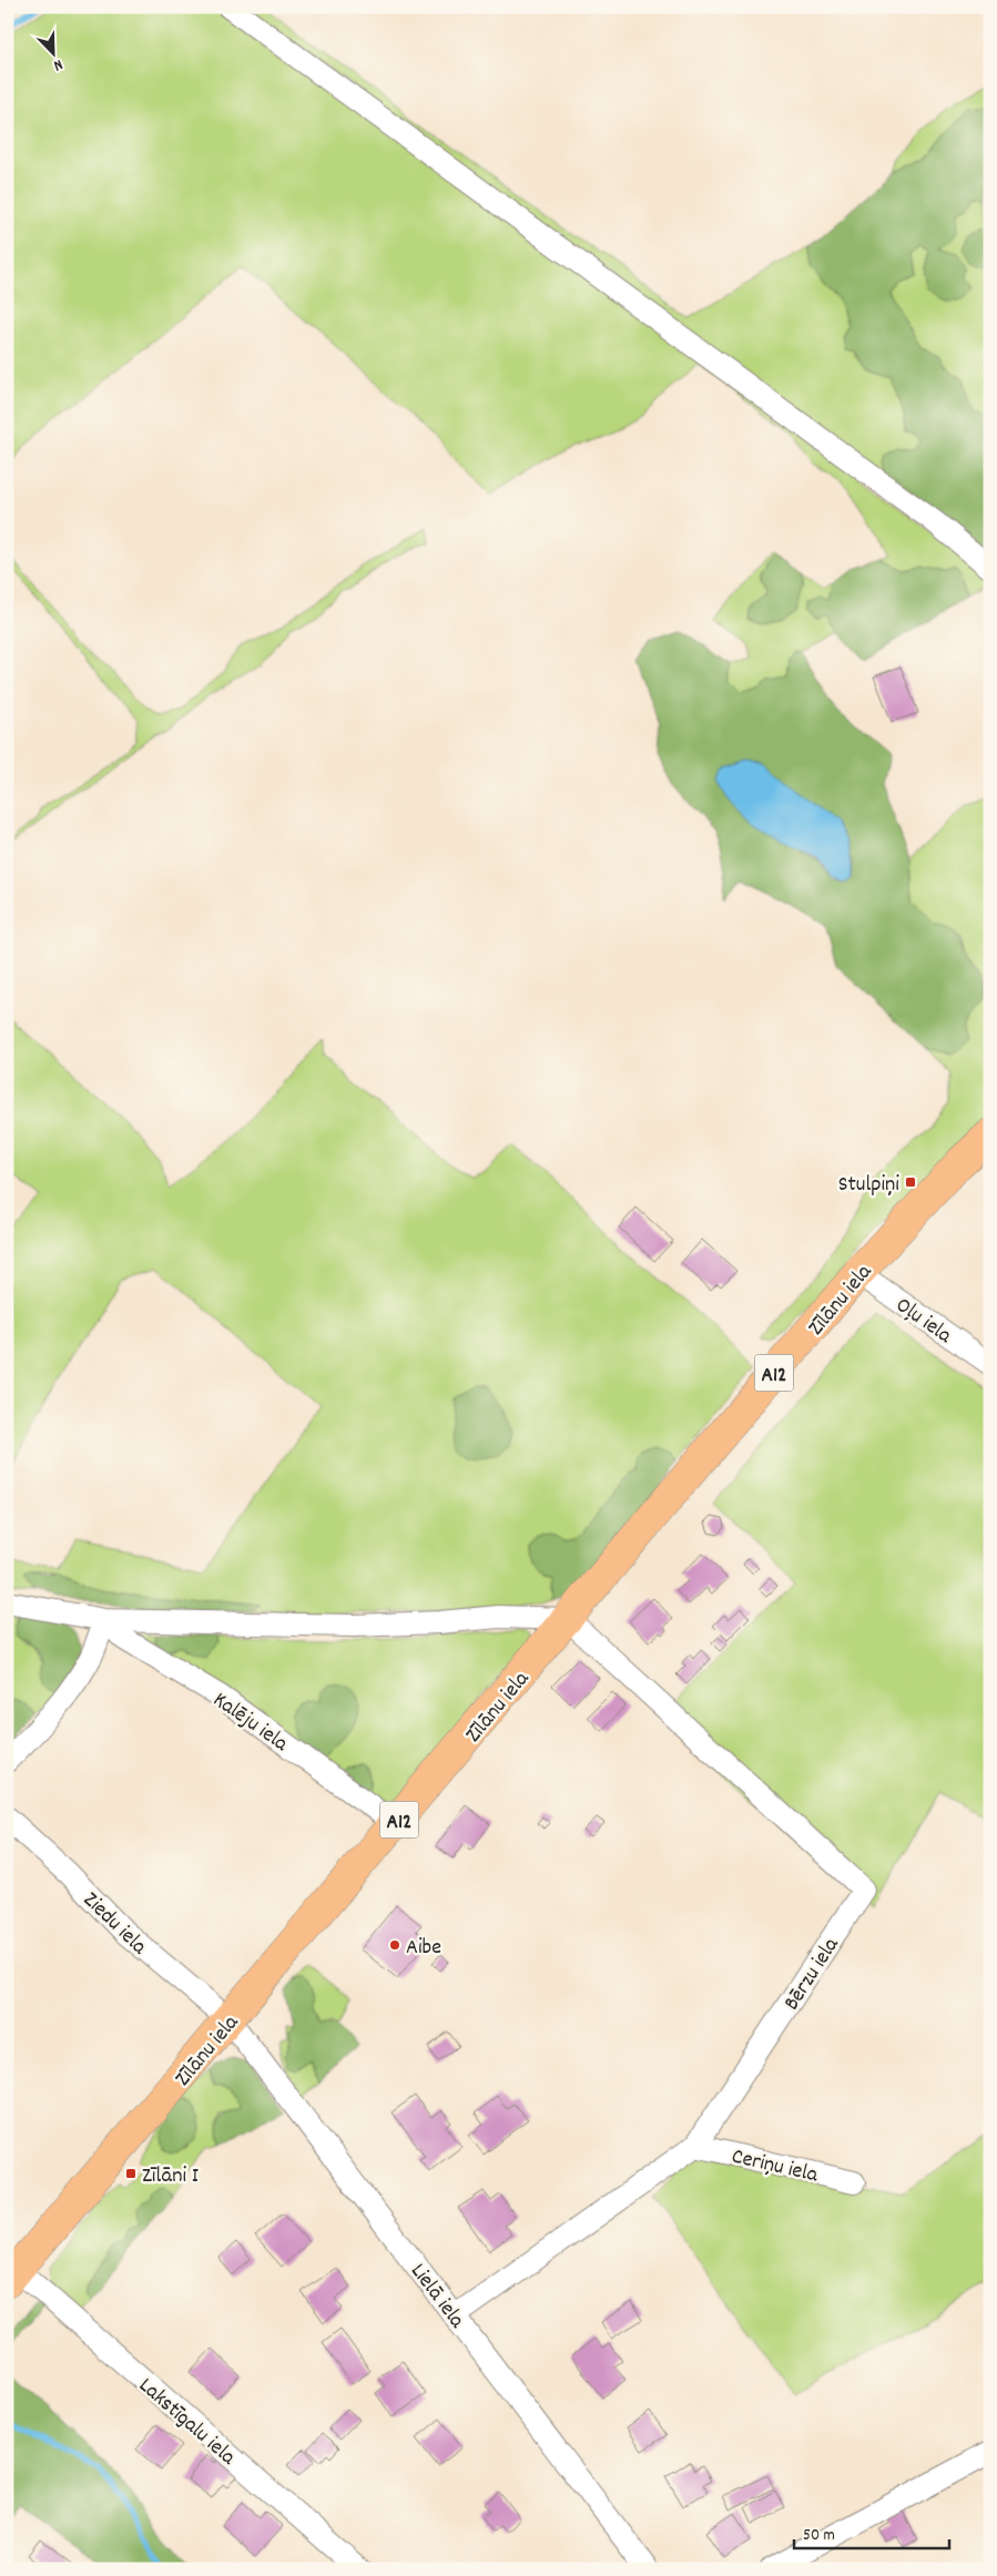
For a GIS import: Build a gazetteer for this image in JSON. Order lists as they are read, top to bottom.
{
  "streets": {
    "highway": ["Zīlānu iela", "A12"],
    "street": [
      "Oļu iela",
      "Kalēju iela",
      "Ziedu iela",
      "Bērzu iela",
      "Ceriņu iela",
      "Lielā iela",
      "Lakstīgalu iela"
    ]
  },
  "crossings": [
    ["Zīlānu iela", "Oļu iela"],
    ["Zīlānu iela", "Kalēju iela"],
    ["Zīlānu iela", "Ziedu iela"],
    ["Zīlānu iela", "Bērzu iela"],
    ["Zīlānu iela", "Lielā iela"],
    ["Zīlānu iela", "Lakstīgalu iela"],
    ["Ziedu iela", "Lielā iela"],
    ["Bērzu iela", "Ceriņu iela"],
    ["Bērzu iela", "Lielā iela"]
  ],
  "places": {
    "transit": ["Stulpiņi", "Zīlāni I"],
    "other": ["Aibe"]
  },
  "scale_bar": "50 m",
  "north": "bottom right"
}
